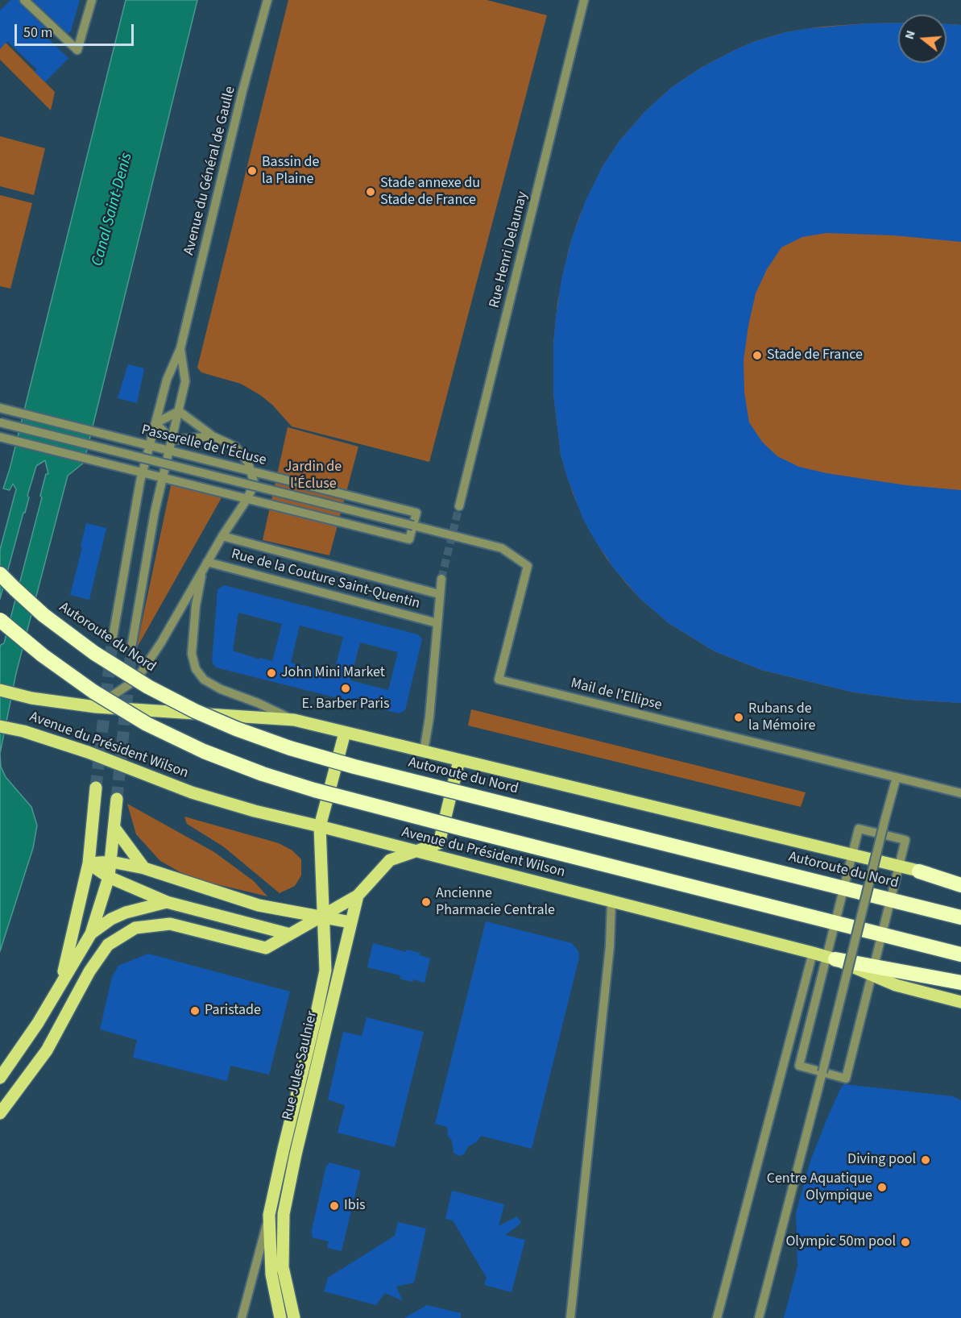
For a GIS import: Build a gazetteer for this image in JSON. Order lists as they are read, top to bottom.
{
  "streets": {
    "highway": ["Autoroute du Nord"],
    "main road": ["Avenue du Président Wilson", "Rue Jules Saulnier"],
    "street": [
      "Avenue du Général de Gaulle",
      "Rue Henri Delaunay",
      "Passerelle de l'Écluse",
      "Rue de la Couture Saint-Quentin",
      "Mail de l'Ellipse"
    ]
  },
  "crossings": [
    ["Passerelle de l'Écluse", "Mail de l'Ellipse"],
    ["Avenue du Président Wilson", "Rue Jules Saulnier"]
  ],
  "water": ["Canal Saint-Denis"],
  "parks": ["Jardin de l'Écluse"],
  "places": [
    "Bassin de la Plaine",
    "Stade annexe du Stade de France",
    "Stade de France",
    "John Mini Market",
    "E. Barber Paris",
    "Rubans de la Mémoire",
    "Ancienne Pharmacie Centrale",
    "Paristade",
    "Diving pool",
    "Centre Aquatique Olympique",
    "Ibis",
    "Olympic 50m pool"
  ],
  "scale_bar": "50 m",
  "north": "left"
}
